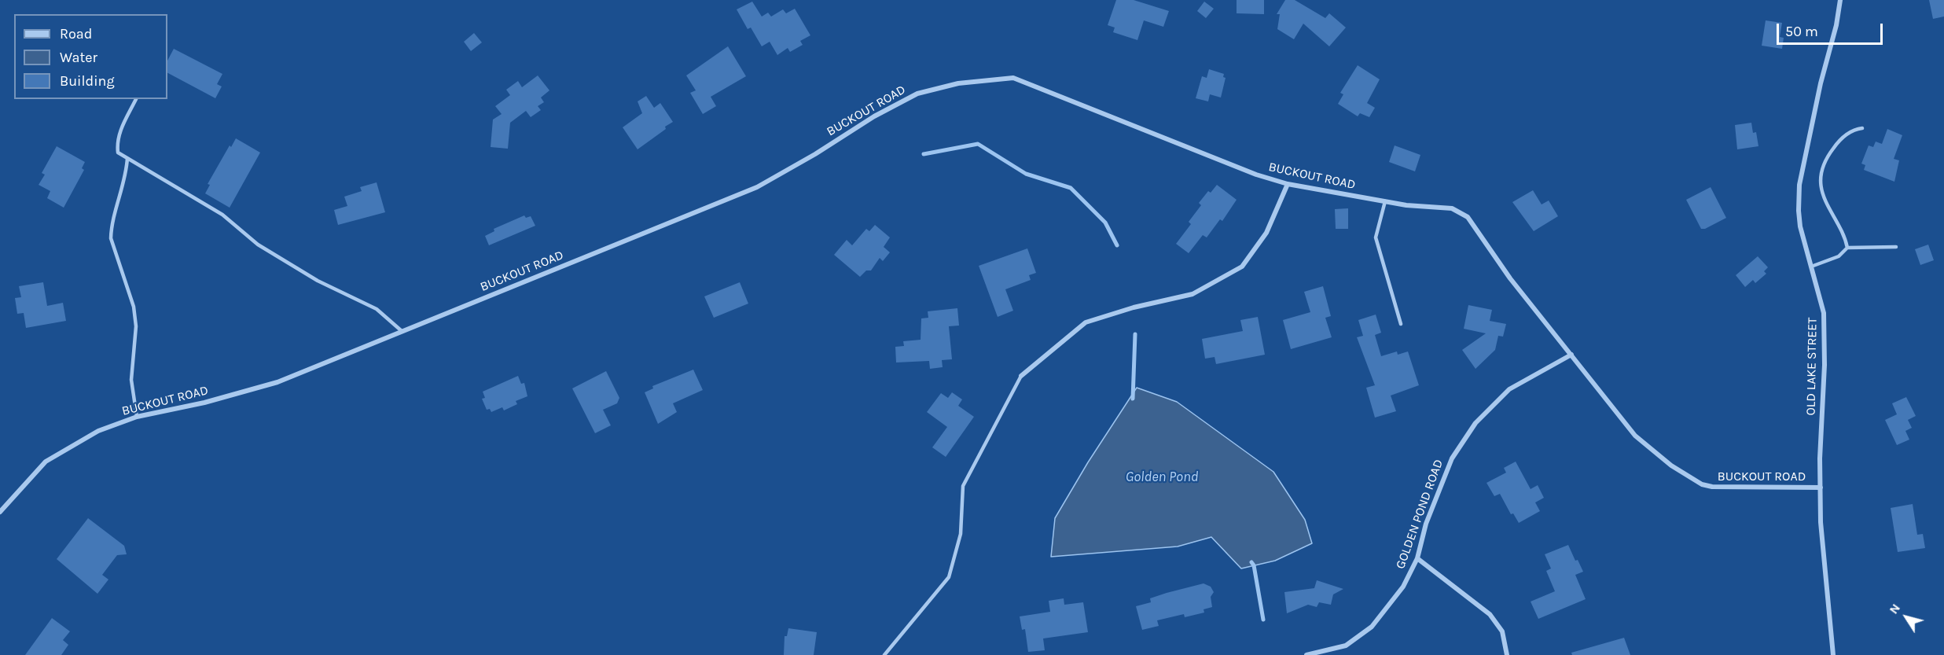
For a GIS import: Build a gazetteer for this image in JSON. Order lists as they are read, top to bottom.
{
  "streets": {
    "street": ["BUCKOUT ROAD", "OLD LAKE STREET", "GOLDEN POND ROAD"]
  },
  "crossings": [
    ["BUCKOUT ROAD", "OLD LAKE STREET"],
    ["BUCKOUT ROAD", "GOLDEN POND ROAD"]
  ],
  "water": ["Golden Pond"],
  "legend": ["Road", "Water", "Building"],
  "scale_bar": "50 m",
  "north": "top left"
}
